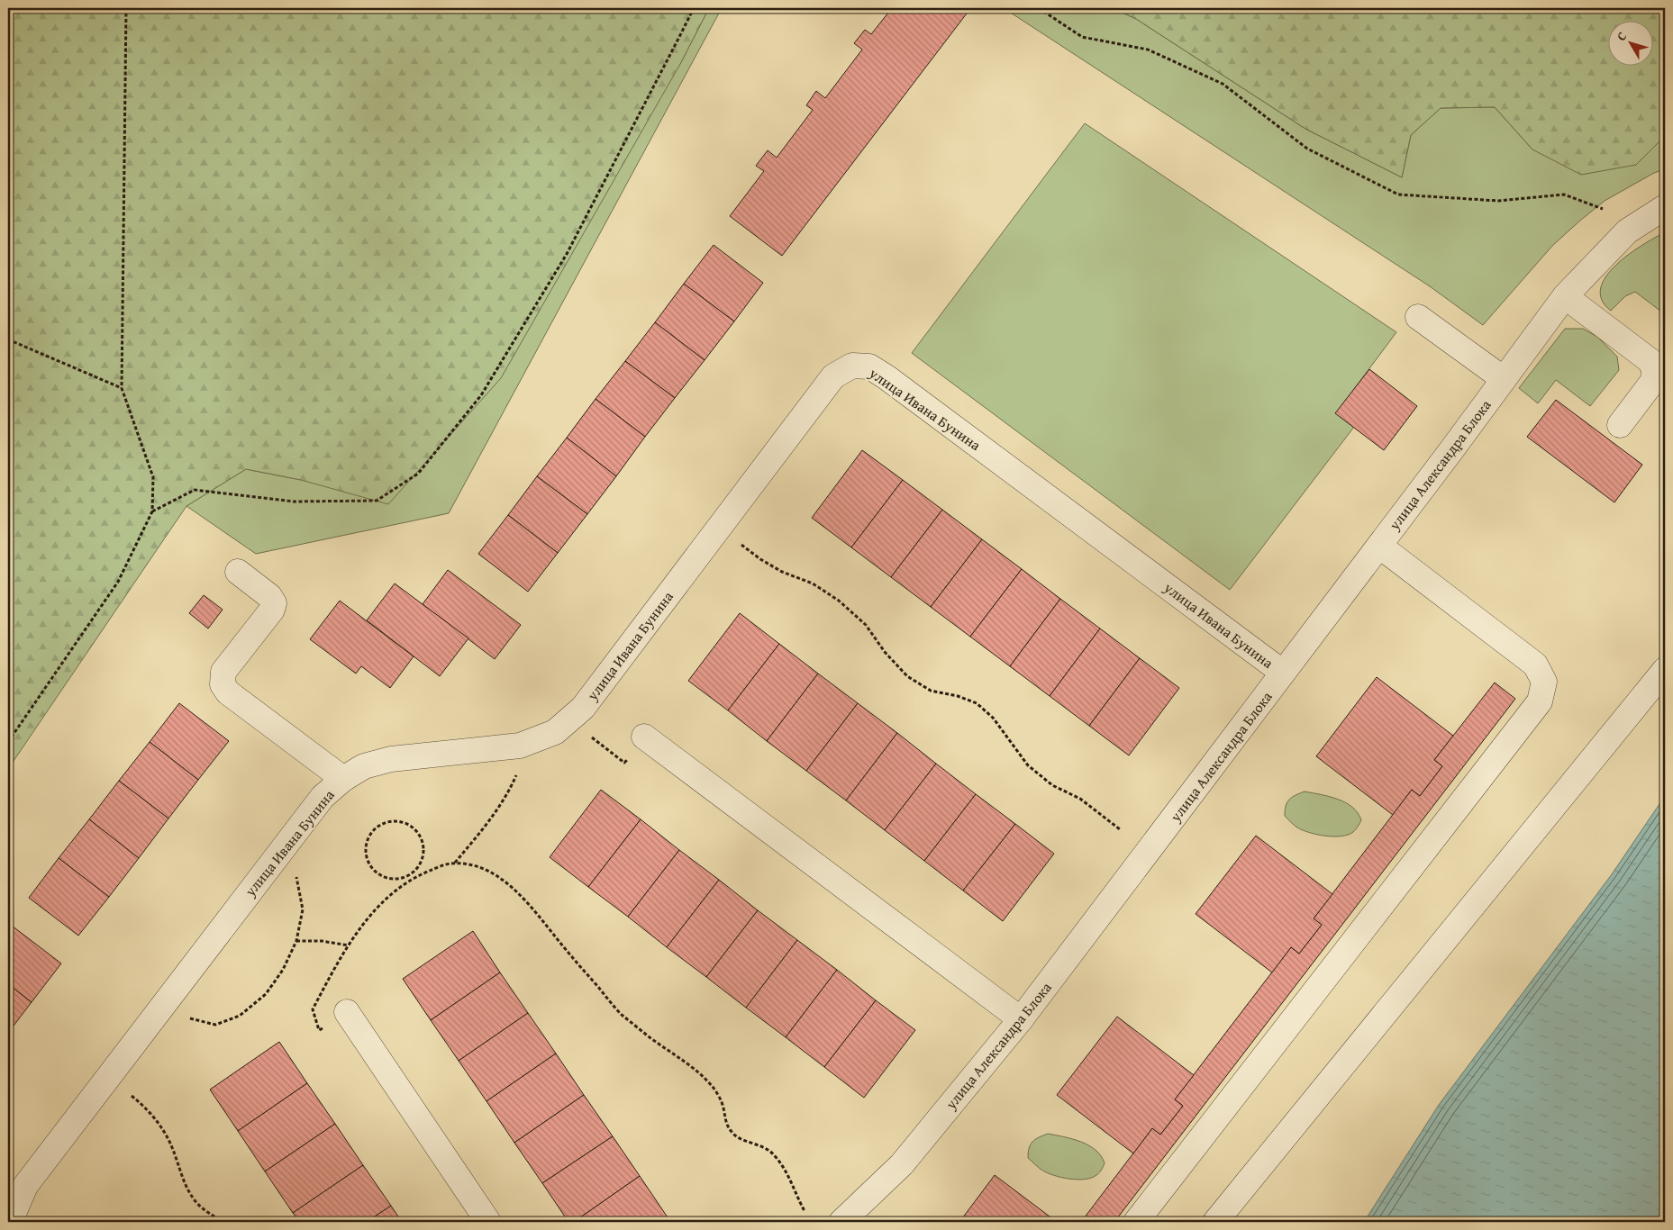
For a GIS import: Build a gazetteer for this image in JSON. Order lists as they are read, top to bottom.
{
  "streets": {
    "street": ["улица Ивана Бунина", "улица Александра Блока"]
  },
  "crossings": [
    ["улица Ивана Бунина", "улица Александра Блока"]
  ],
  "north": "top left"
}
